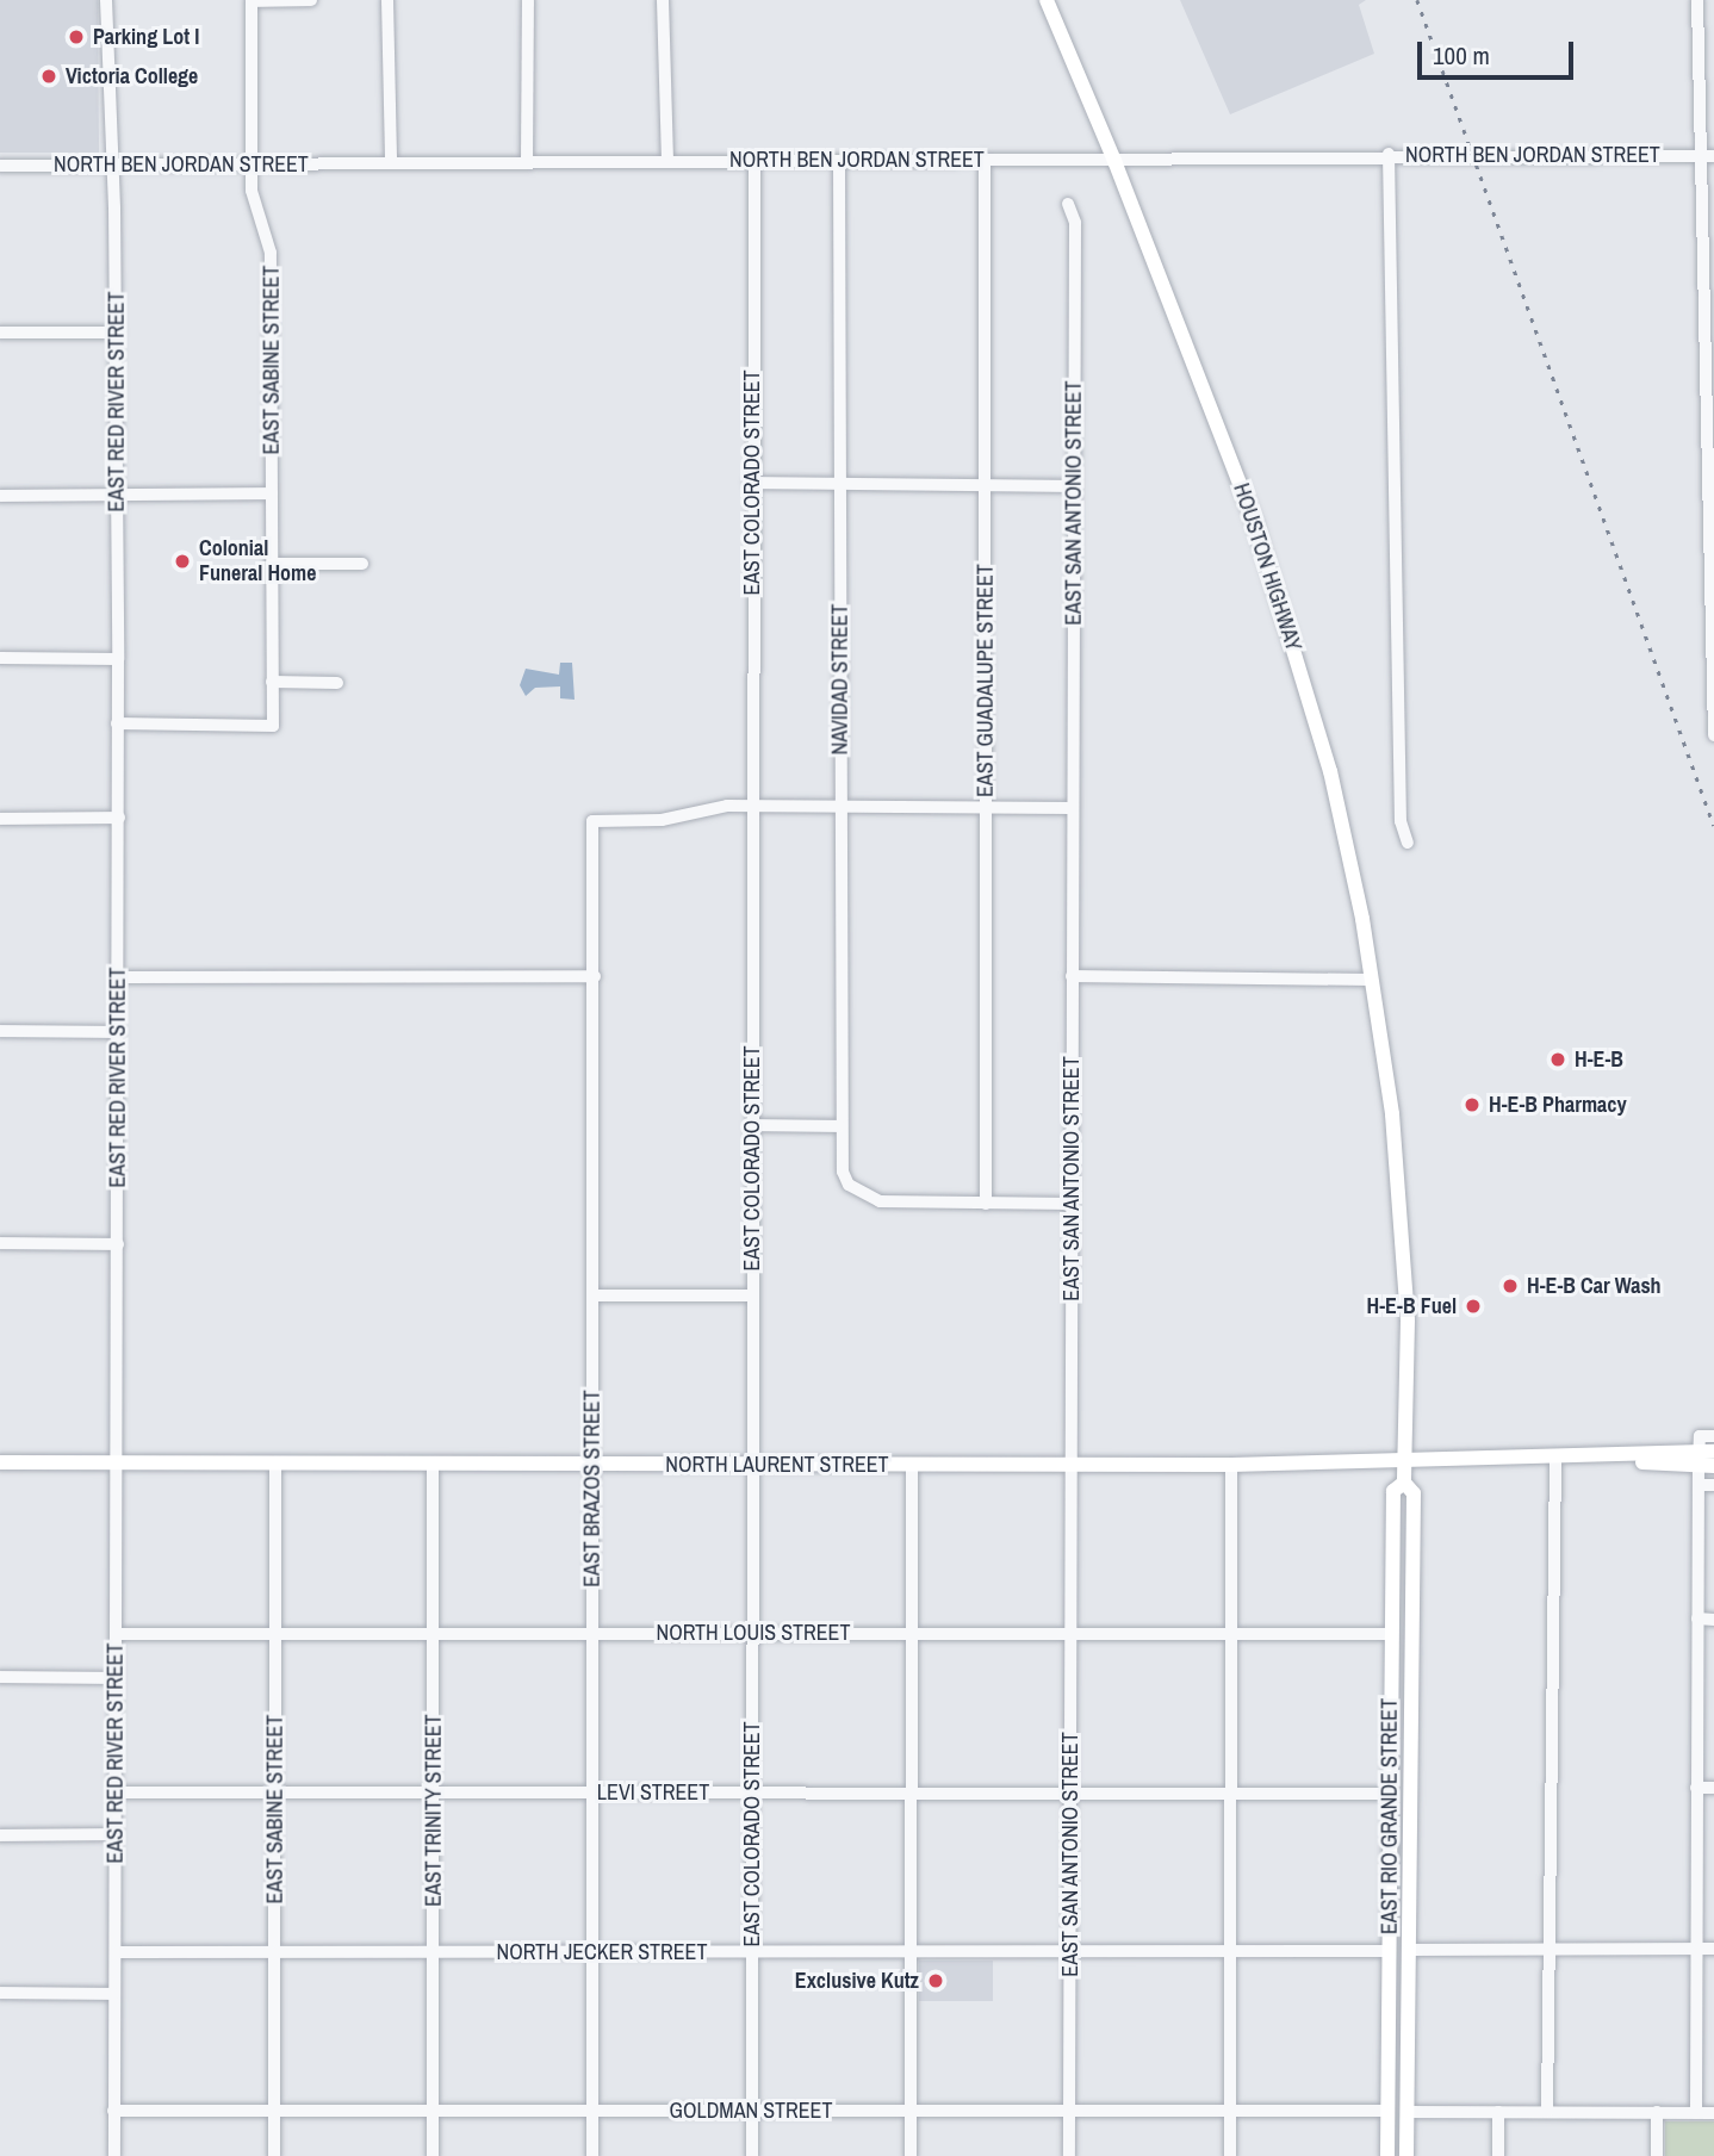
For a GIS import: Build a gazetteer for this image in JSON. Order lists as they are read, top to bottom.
{
  "streets": {
    "main road": ["HOUSTON HIGHWAY", "NORTH LAURENT STREET", "EAST RIO GRANDE STREET"],
    "street": [
      "NORTH BEN JORDAN STREET",
      "EAST SABINE STREET",
      "EAST RED RIVER STREET",
      "EAST COLORADO STREET",
      "EAST SAN ANTONIO STREET",
      "NAVIDAD STREET",
      "EAST GUADALUPE STREET",
      "EAST BRAZOS STREET",
      "NORTH LOUIS STREET",
      "LEVI STREET",
      "EAST TRINITY STREET",
      "NORTH JECKER STREET",
      "GOLDMAN STREET"
    ]
  },
  "crossings": [
    ["NORTH BEN JORDAN STREET", "EAST SABINE STREET"],
    ["NORTH BEN JORDAN STREET", "EAST RED RIVER STREET"],
    ["NORTH BEN JORDAN STREET", "EAST COLORADO STREET"],
    ["NORTH BEN JORDAN STREET", "HOUSTON HIGHWAY"],
    ["NORTH BEN JORDAN STREET", "NAVIDAD STREET"],
    ["NORTH BEN JORDAN STREET", "EAST GUADALUPE STREET"],
    ["EAST SABINE STREET", "EAST RED RIVER STREET"],
    ["EAST SABINE STREET", "NORTH LAURENT STREET"],
    ["EAST SABINE STREET", "NORTH LOUIS STREET"],
    ["EAST SABINE STREET", "LEVI STREET"],
    ["EAST SABINE STREET", "NORTH JECKER STREET"],
    ["EAST SABINE STREET", "GOLDMAN STREET"],
    ["EAST RED RIVER STREET", "NORTH LAURENT STREET"],
    ["EAST RED RIVER STREET", "NORTH LOUIS STREET"],
    ["EAST RED RIVER STREET", "LEVI STREET"],
    ["EAST RED RIVER STREET", "NORTH JECKER STREET"],
    ["EAST RED RIVER STREET", "GOLDMAN STREET"],
    ["EAST COLORADO STREET", "NORTH LAURENT STREET"],
    ["EAST COLORADO STREET", "EAST BRAZOS STREET"],
    ["EAST COLORADO STREET", "NORTH LOUIS STREET"],
    ["EAST COLORADO STREET", "LEVI STREET"],
    ["EAST COLORADO STREET", "NORTH JECKER STREET"],
    ["EAST COLORADO STREET", "GOLDMAN STREET"],
    ["EAST SAN ANTONIO STREET", "NORTH LAURENT STREET"],
    ["EAST SAN ANTONIO STREET", "NORTH LOUIS STREET"],
    ["EAST SAN ANTONIO STREET", "LEVI STREET"],
    ["EAST SAN ANTONIO STREET", "NORTH JECKER STREET"],
    ["EAST SAN ANTONIO STREET", "GOLDMAN STREET"],
    ["HOUSTON HIGHWAY", "EAST RIO GRANDE STREET"],
    ["NAVIDAD STREET", "EAST GUADALUPE STREET"],
    ["NORTH LAURENT STREET", "EAST BRAZOS STREET"],
    ["NORTH LAURENT STREET", "EAST TRINITY STREET"],
    ["NORTH LAURENT STREET", "EAST RIO GRANDE STREET"],
    ["EAST BRAZOS STREET", "NORTH LOUIS STREET"],
    ["EAST BRAZOS STREET", "LEVI STREET"],
    ["EAST BRAZOS STREET", "NORTH JECKER STREET"],
    ["EAST BRAZOS STREET", "GOLDMAN STREET"],
    ["NORTH LOUIS STREET", "EAST TRINITY STREET"],
    ["NORTH LOUIS STREET", "EAST RIO GRANDE STREET"],
    ["LEVI STREET", "EAST TRINITY STREET"],
    ["LEVI STREET", "EAST RIO GRANDE STREET"],
    ["EAST TRINITY STREET", "NORTH JECKER STREET"],
    ["EAST TRINITY STREET", "GOLDMAN STREET"],
    ["EAST RIO GRANDE STREET", "NORTH JECKER STREET"],
    ["EAST RIO GRANDE STREET", "GOLDMAN STREET"]
  ],
  "places": [
    "Parking Lot I",
    "Victoria College",
    "Colonial Funeral Home",
    "H-E-B",
    "H-E-B Pharmacy",
    "H-E-B Car Wash",
    "H-E-B Fuel",
    "Exclusive Kutz"
  ],
  "scale_bar": "100 m"
}
